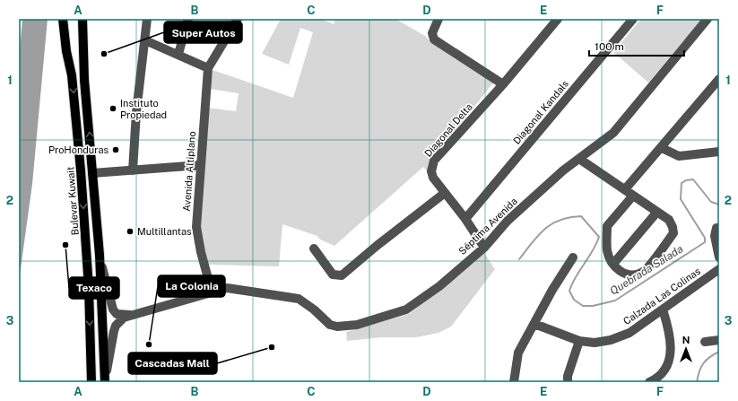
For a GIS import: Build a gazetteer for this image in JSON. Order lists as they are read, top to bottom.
{
  "streets": {
    "main road": ["Bulevar Kuwait"],
    "street": [
      "Diagonal Kandals",
      "Diagonal Delta",
      "Avenida Altiplano",
      "Séptima Avenida",
      "Calzada Las Colinas"
    ]
  },
  "crossings": [
    ["Diagonal Kandals", "Diagonal Delta"],
    ["Diagonal Delta", "Séptima Avenida"],
    ["Avenida Altiplano", "Séptima Avenida"]
  ],
  "water": ["Quebrada Salada"],
  "places": [
    "Super Autos",
    "Instituto Propiedad",
    "ProHonduras",
    "Multillantas",
    "Texaco",
    "La Colonia",
    "Cascadas Mall"
  ],
  "scale_bar": "100 m",
  "north": "top",
  "grid": {
    "columns": [
      "A",
      "B",
      "C",
      "D",
      "E",
      "F"
    ],
    "rows": ["1", "2", "3"]
  }
}
